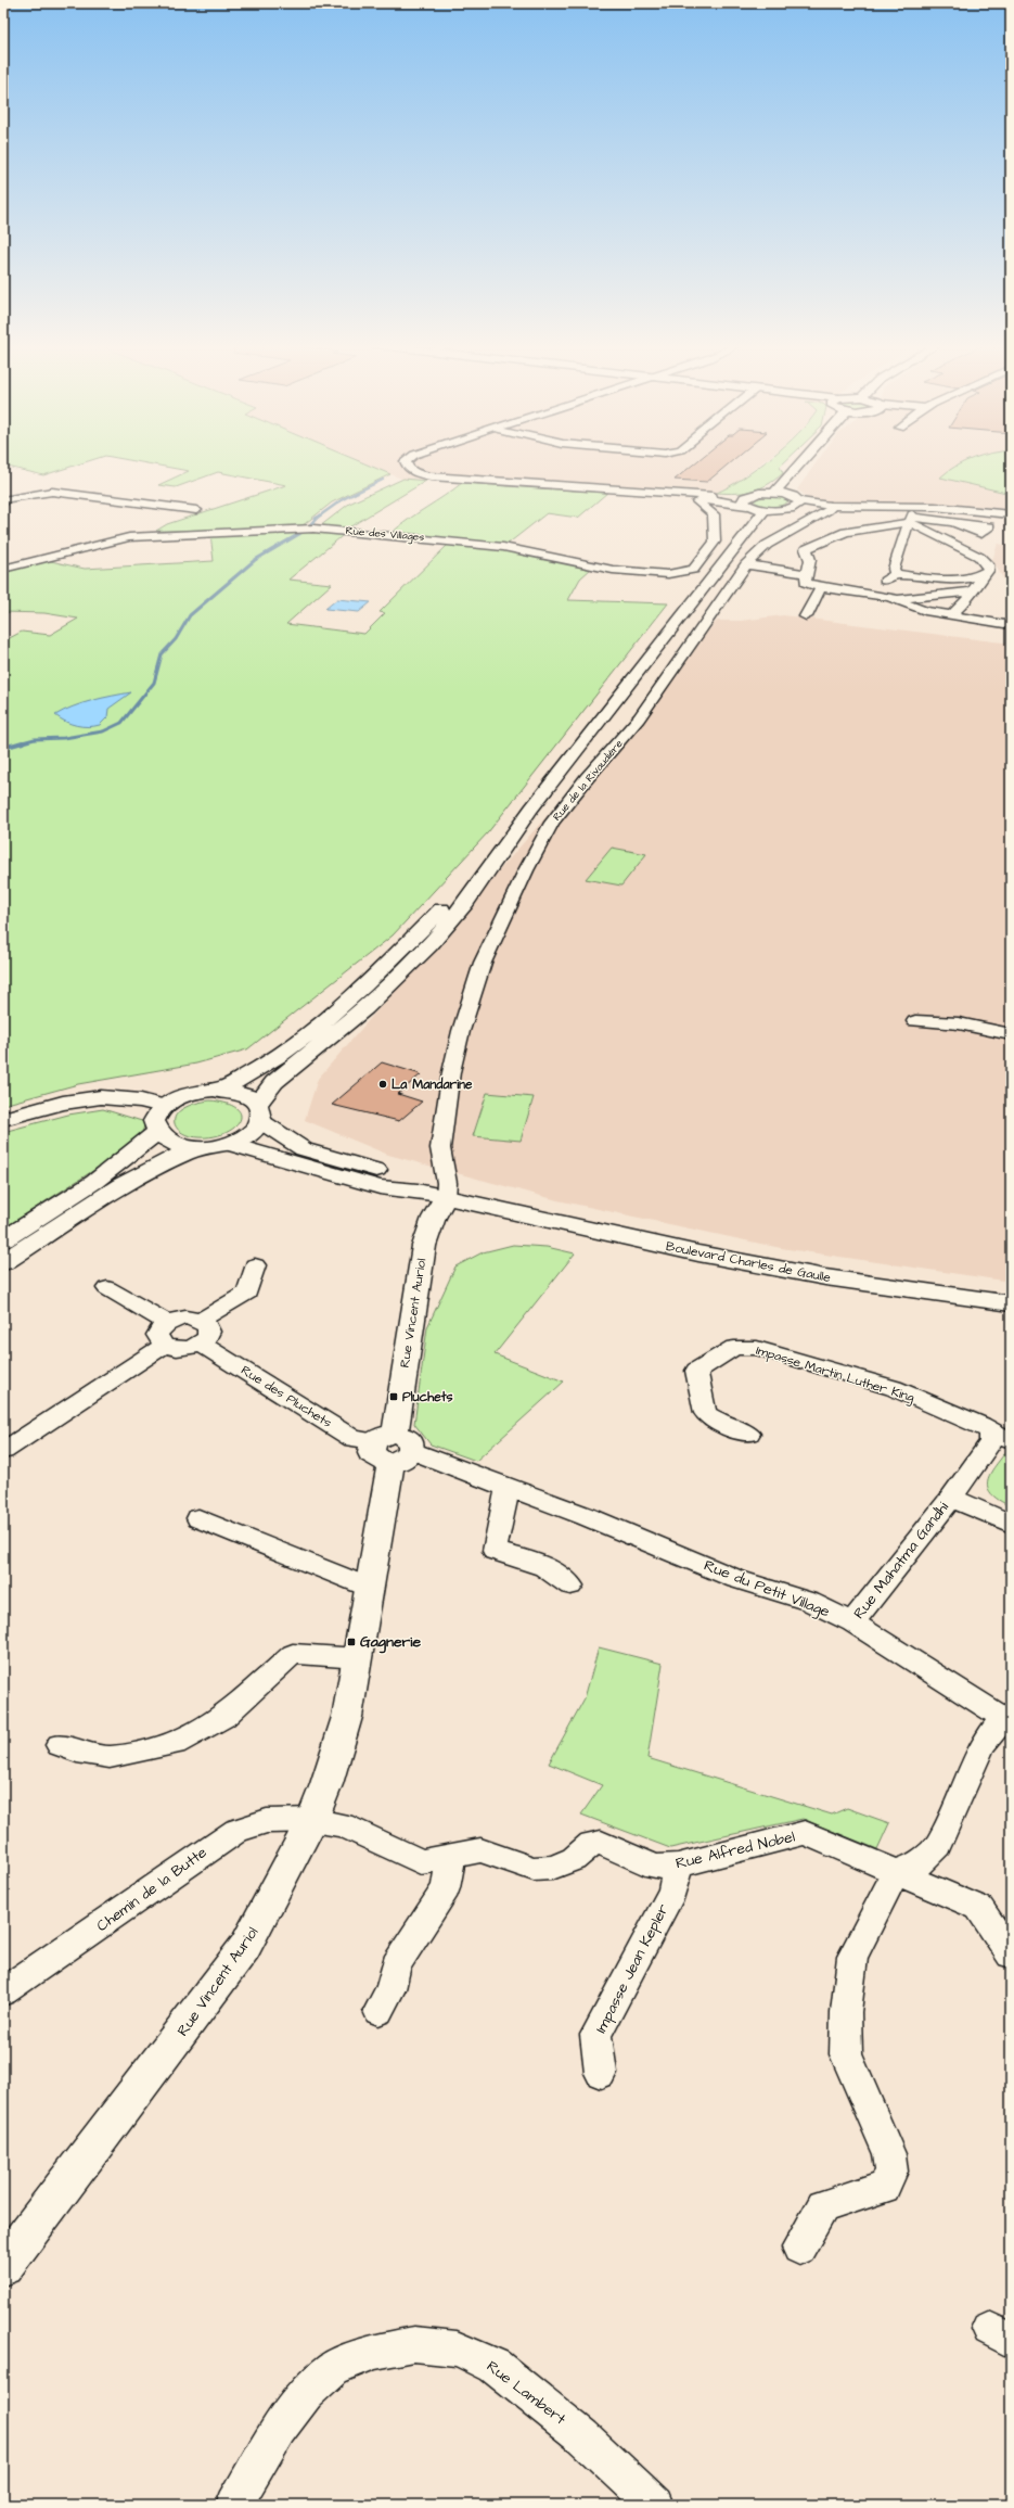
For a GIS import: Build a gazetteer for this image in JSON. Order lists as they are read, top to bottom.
{
  "streets": {
    "main road": ["Boulevard Charles de Gaulle", "Rue Vincent Auriol"],
    "street": [
      "Rue des Villages",
      "Rue de la Rivaudière",
      "Impasse Martin Luther King",
      "Rue des Pluchets",
      "Rue Mahatma Gandhi",
      "Rue du Petit Village",
      "Rue Alfred Nobel",
      "Chemin de la Butte",
      "Impasse Jean Kepler",
      "Rue Lambert"
    ]
  },
  "crossings": [
    ["Rue de la Rivaudière", "Boulevard Charles de Gaulle"],
    ["Rue de la Rivaudière", "Rue Vincent Auriol"],
    ["Boulevard Charles de Gaulle", "Rue Vincent Auriol"],
    ["Rue Vincent Auriol", "Rue des Pluchets"],
    ["Rue Vincent Auriol", "Rue du Petit Village"],
    ["Rue Vincent Auriol", "Rue Alfred Nobel"],
    ["Rue Vincent Auriol", "Chemin de la Butte"],
    ["Impasse Martin Luther King", "Rue Mahatma Gandhi"],
    ["Rue des Pluchets", "Rue du Petit Village"],
    ["Rue Mahatma Gandhi", "Rue du Petit Village"],
    ["Rue Alfred Nobel", "Chemin de la Butte"],
    ["Rue Alfred Nobel", "Impasse Jean Kepler"]
  ],
  "places": {
    "other": ["La Mandarine"],
    "transit": ["Pluchets", "Gagnerie"]
  }
}
